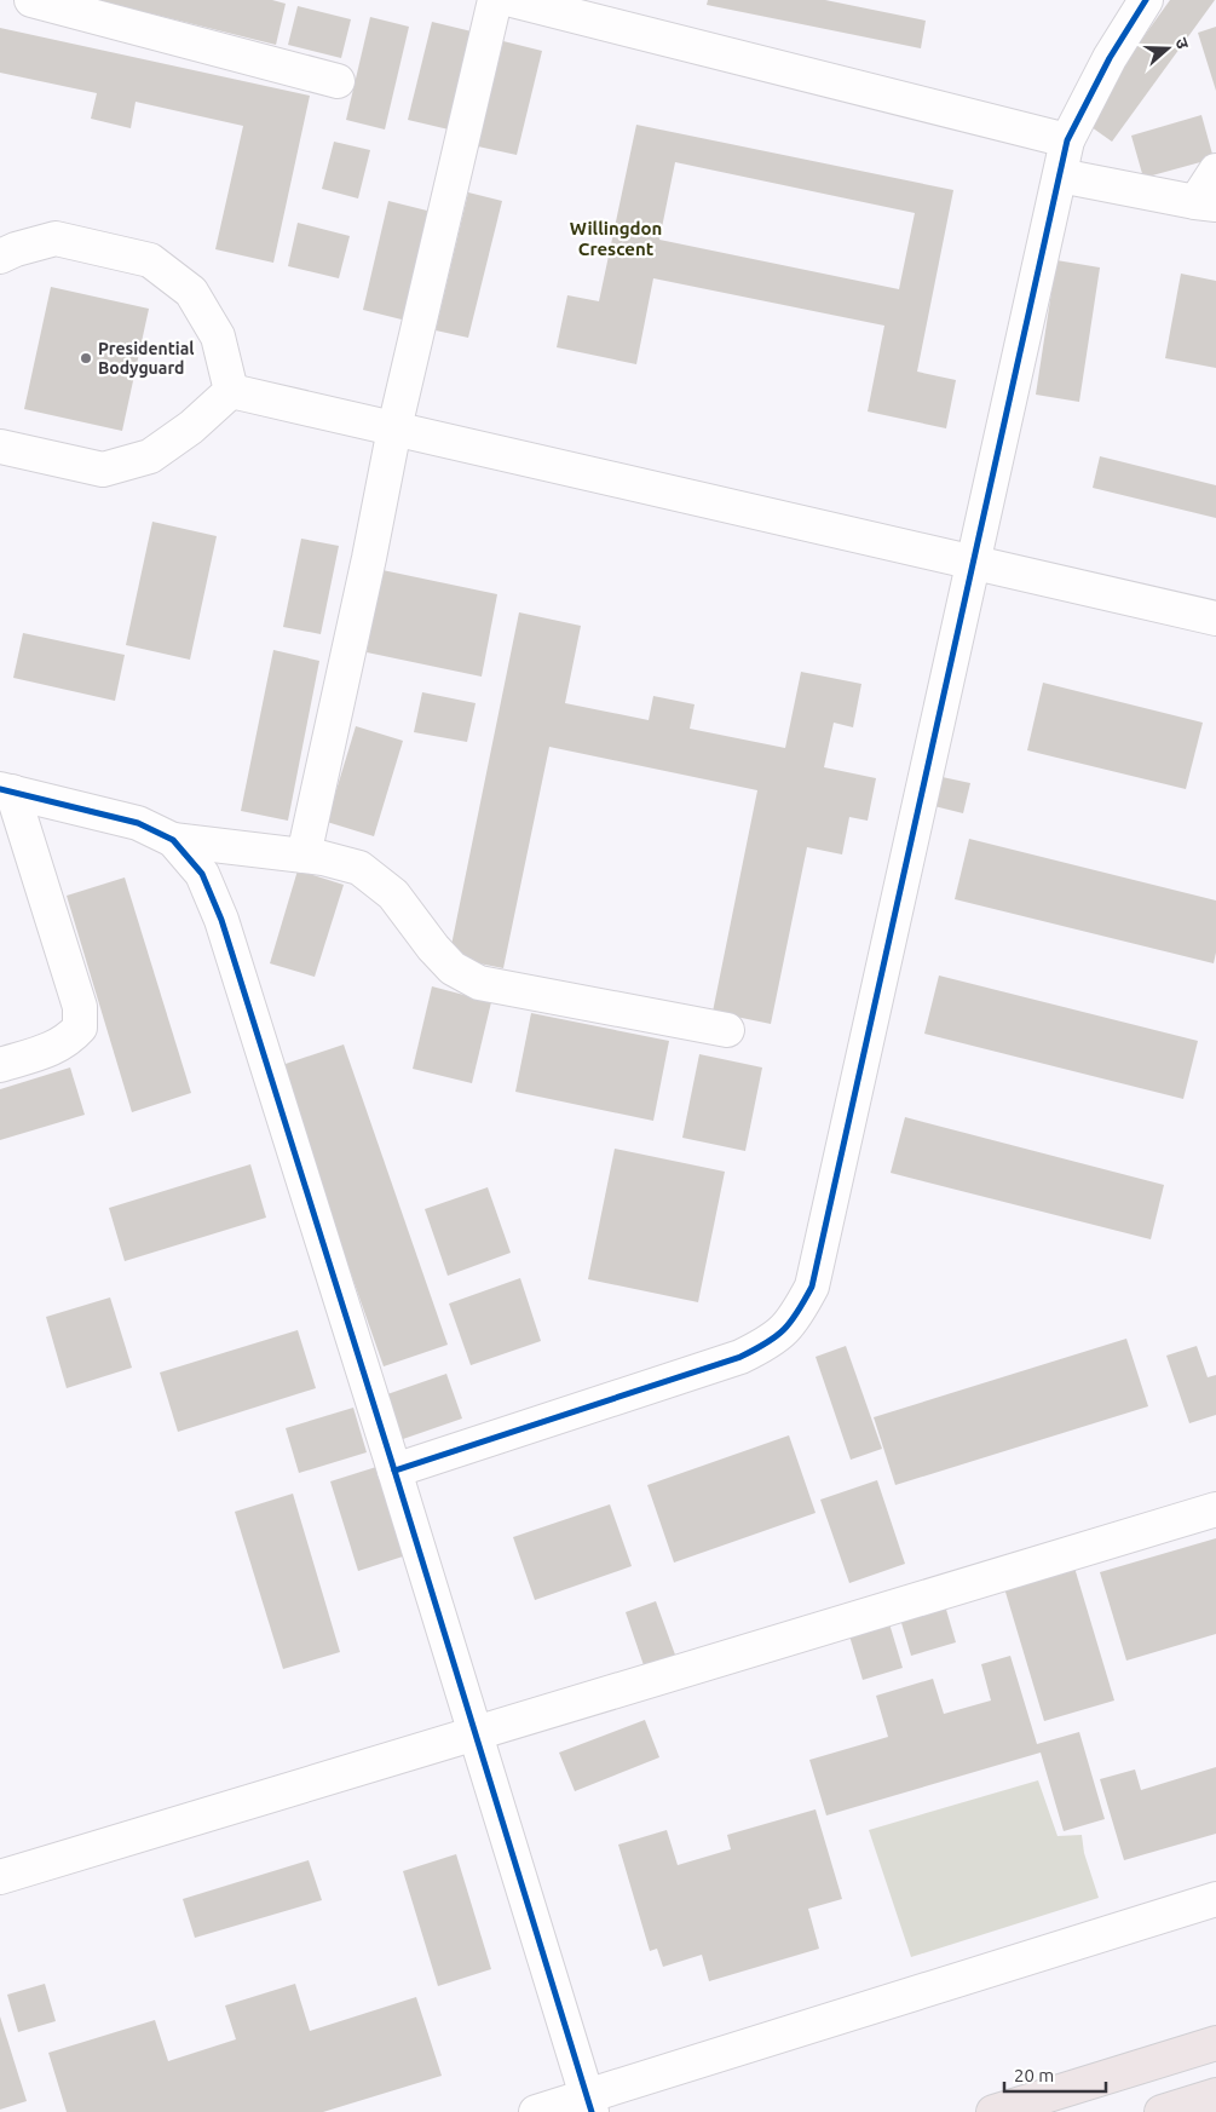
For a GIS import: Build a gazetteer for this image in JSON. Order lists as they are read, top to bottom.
{
  "districts": ["Willingdon Crescent"],
  "places": ["Presidential Bodyguard"],
  "scale_bar": "20 m",
  "north": "right"
}
